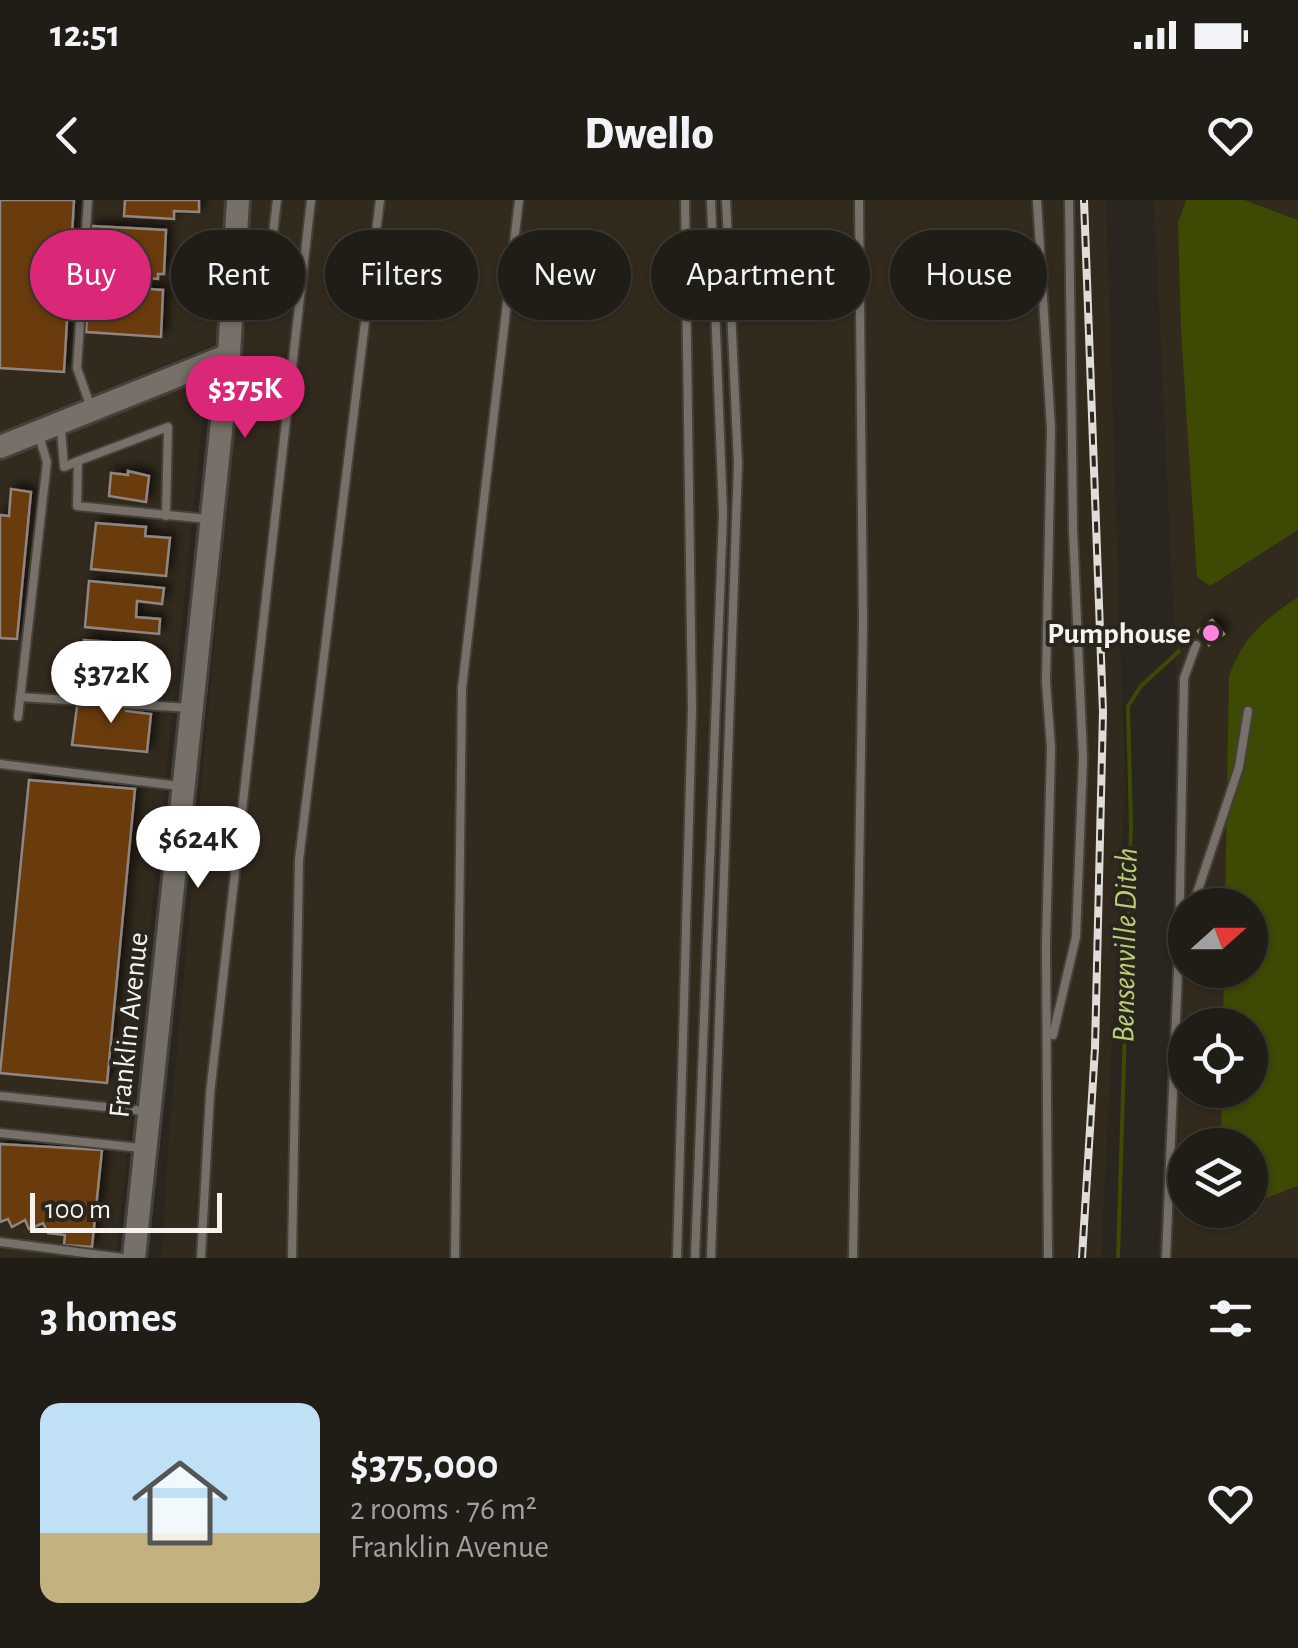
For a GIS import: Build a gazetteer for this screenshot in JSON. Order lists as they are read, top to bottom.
{
  "streets": {
    "main road": ["Franklin Avenue"]
  },
  "water": ["Bensenville Ditch"],
  "places": ["Pumphouse"],
  "scale_bar": "100 m",
  "north": "right",
  "page": {
    "status": "12:51",
    "header": "Dwello",
    "chip": [
      "Buy",
      "Rent",
      "Filters",
      "New",
      "Apartment",
      "House"
    ],
    "price": ["$375K", "$372K", "$624K"],
    "scale": "100 m",
    "heading": "3 homes",
    "list": [
      {
        "name": "$375,000",
        "note": "2 rooms · 76 m² · Franklin Avenue"
      }
    ]
  }
}
